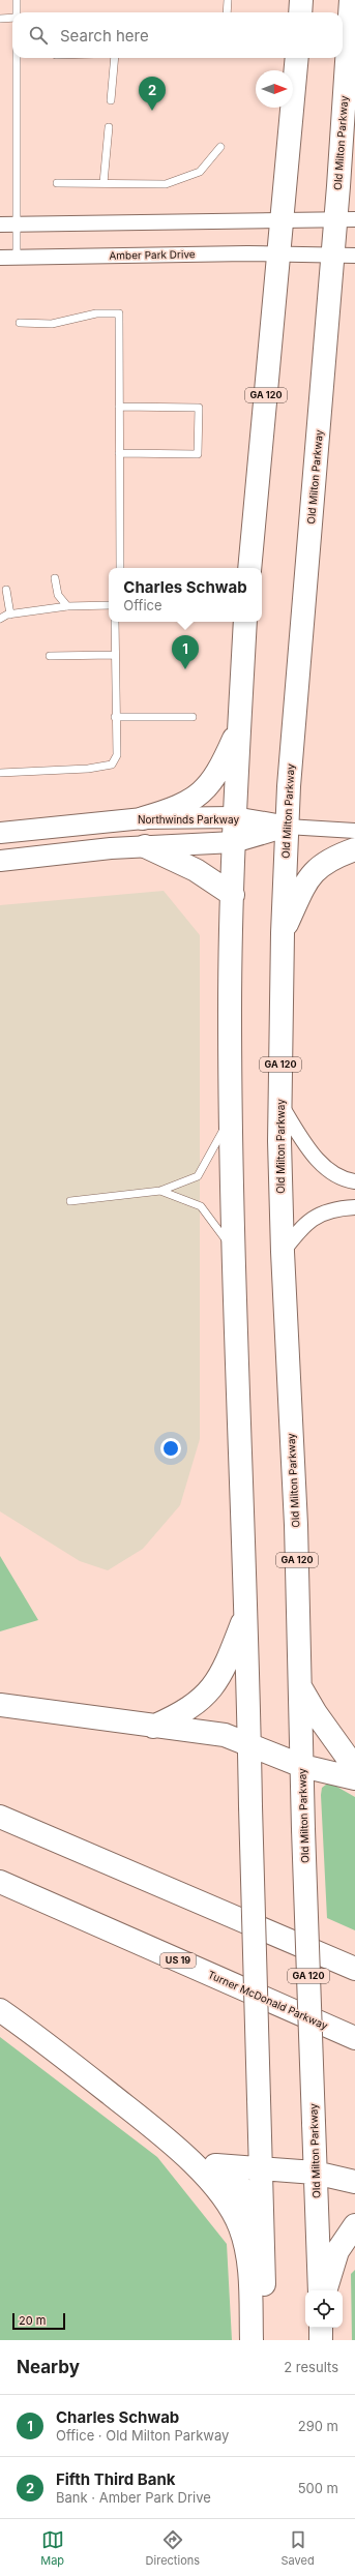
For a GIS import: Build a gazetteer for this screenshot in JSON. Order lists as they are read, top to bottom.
{
  "streets": {
    "highway": [
      "Old Milton Parkway",
      "GA 120",
      "US 19",
      "Turner McDonald Parkway"
    ],
    "street": ["Amber Park Drive", "Northwinds Parkway"]
  },
  "crossings": [
    ["Old Milton Parkway", "Amber Park Drive"],
    ["Old Milton Parkway", "Northwinds Parkway"],
    ["Amber Park Drive", "GA 120"]
  ],
  "scale_bar": "20 m",
  "north": "right",
  "page": {
    "search": "Search here",
    "pins": ["2", "1"],
    "popup": ["Charles Schwab", "Office"],
    "scale": "20 m",
    "heading": ["Nearby", "2 results"],
    "list": [
      {
        "mark": "1",
        "name": "Charles Schwab",
        "note": "Office · Old Milton Parkway",
        "value": "290 m"
      },
      {
        "mark": "2",
        "name": "Fifth Third Bank",
        "note": "Bank · Amber Park Drive",
        "value": "500 m"
      }
    ],
    "nav": ["Map", "Directions", "Saved"]
  }
}
